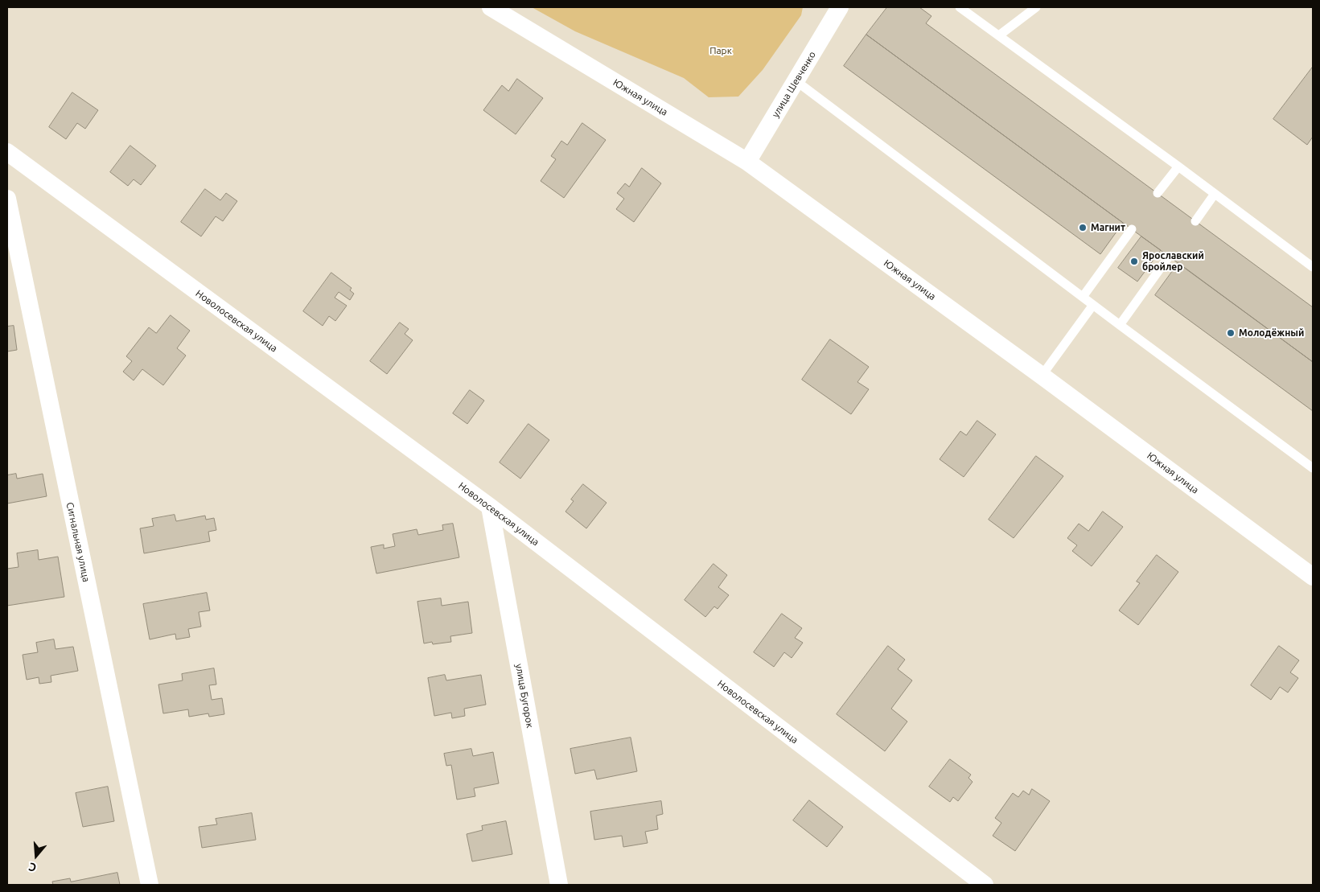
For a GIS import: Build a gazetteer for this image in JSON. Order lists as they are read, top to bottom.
{
  "streets": {
    "street": [
      "улица Шевченко",
      "Южная улица",
      "Новолосевская улица",
      "Сигнальная улица",
      "улица Бугорок"
    ]
  },
  "crossings": [
    ["улица Шевченко", "Южная улица"],
    ["Новолосевская улица", "улица Бугорок"]
  ],
  "parks": ["Парк"],
  "places": ["Магнит", "Ярославский бройлер", "Молодёжный"],
  "north": "bottom"
}
